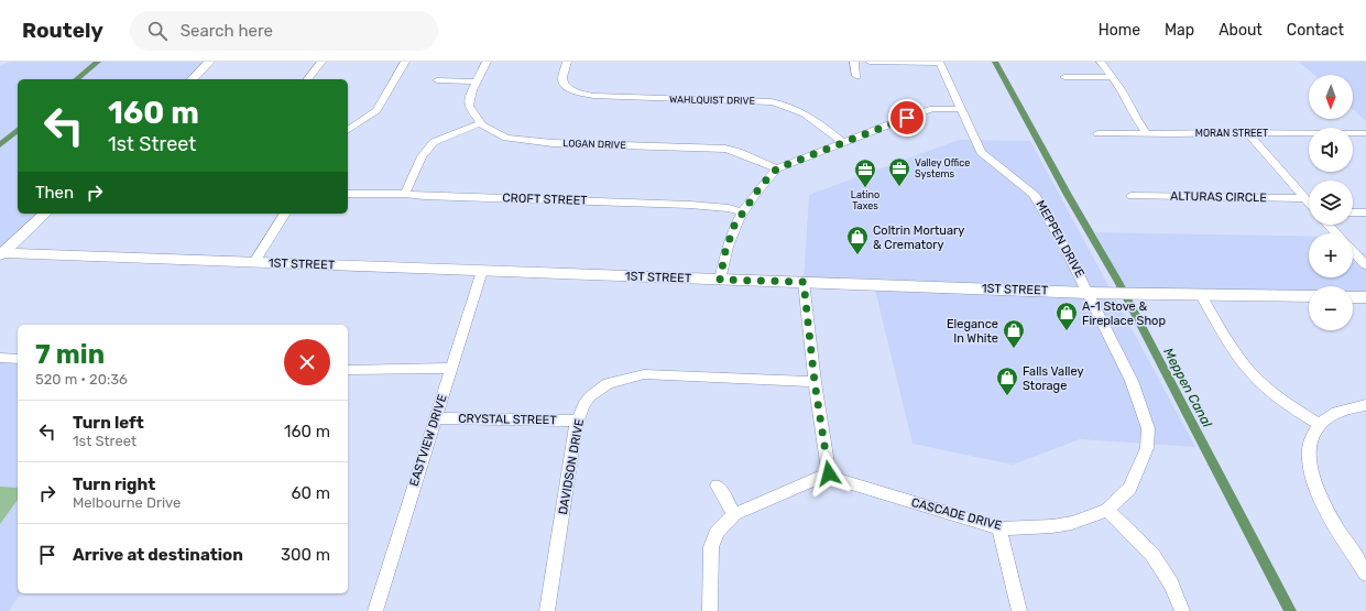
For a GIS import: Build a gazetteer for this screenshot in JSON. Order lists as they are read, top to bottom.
{
  "streets": {
    "main road": ["1ST STREET"],
    "street": [
      "WAHLQUIST DRIVE",
      "MORAN STREET",
      "LOGAN DRIVE",
      "ALTURAS CIRCLE",
      "CROFT STREET",
      "MEPPEN DRIVE",
      "CRYSTAL STREET",
      "EASTVIEW DRIVE",
      "DAVIDSON DRIVE",
      "CASCADE DRIVE"
    ]
  },
  "crossings": [
    ["MEPPEN DRIVE", "1ST STREET"],
    ["MEPPEN DRIVE", "CASCADE DRIVE"],
    ["1ST STREET", "EASTVIEW DRIVE"],
    ["1ST STREET", "CASCADE DRIVE"],
    ["CRYSTAL STREET", "EASTVIEW DRIVE"],
    ["CRYSTAL STREET", "DAVIDSON DRIVE"]
  ],
  "water": ["Meppen Canal"],
  "places": {
    "office": ["Valley Office Systems", "Latino Taxes"],
    "shop": [
      "Coltrin Mortuary & Crematory",
      "A-1 Stove & Fireplace Shop",
      "Elegance In White",
      "Falls Valley Storage"
    ]
  },
  "north": "bottom",
  "page": {
    "header": "Routely",
    "search": "Search here",
    "nav": [
      "Home",
      "Map",
      "About",
      "Contact"
    ],
    "map_buttons": ["+", "−"],
    "turn": ["160 m", "1st Street"],
    "then": "Then",
    "heading": ["7 min", "520 m · 20:36"],
    "list": [
      {
        "name": "Turn left",
        "note": "1st Street",
        "value": "160 m"
      },
      {
        "name": "Turn right",
        "note": "Melbourne Drive",
        "value": "60 m"
      },
      {
        "name": "Arrive at destination",
        "value": "300 m"
      }
    ]
  }
}
